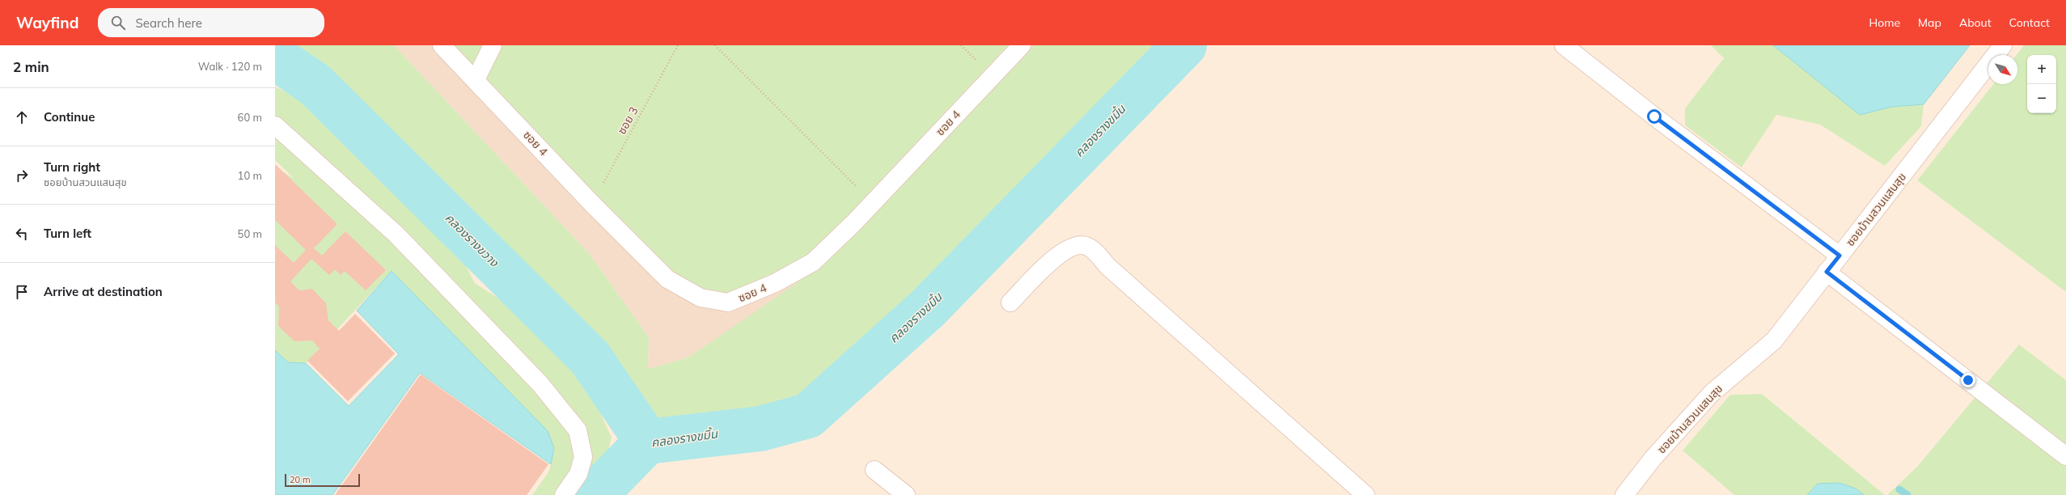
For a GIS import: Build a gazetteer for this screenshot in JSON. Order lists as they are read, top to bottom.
{
  "streets": {
    "street": ["ซอย 4", "ซอยบ้านสวนแสนสุข"],
    "path": ["ซอย 3"]
  },
  "crossings": [
    ["ซอย 3", "ซอย 4"]
  ],
  "water": ["คลองรางขมิ้น", "คลองรางขวาง"],
  "scale_bar": "20 m",
  "north": "bottom right",
  "page": {
    "header": "Wayfind",
    "search": "Search here",
    "nav": [
      "Home",
      "Map",
      "About",
      "Contact"
    ],
    "heading": ["2 min", "Walk · 120 m"],
    "map_buttons": ["+", "−"],
    "list": [
      ["Continue", "60 m"],
      ["Turn right", "ซอยบ้านสวนแสนสุข", "10 m"],
      ["Turn left", "50 m"],
      "Arrive at destination"
    ],
    "scale": "20 m"
  }
}
